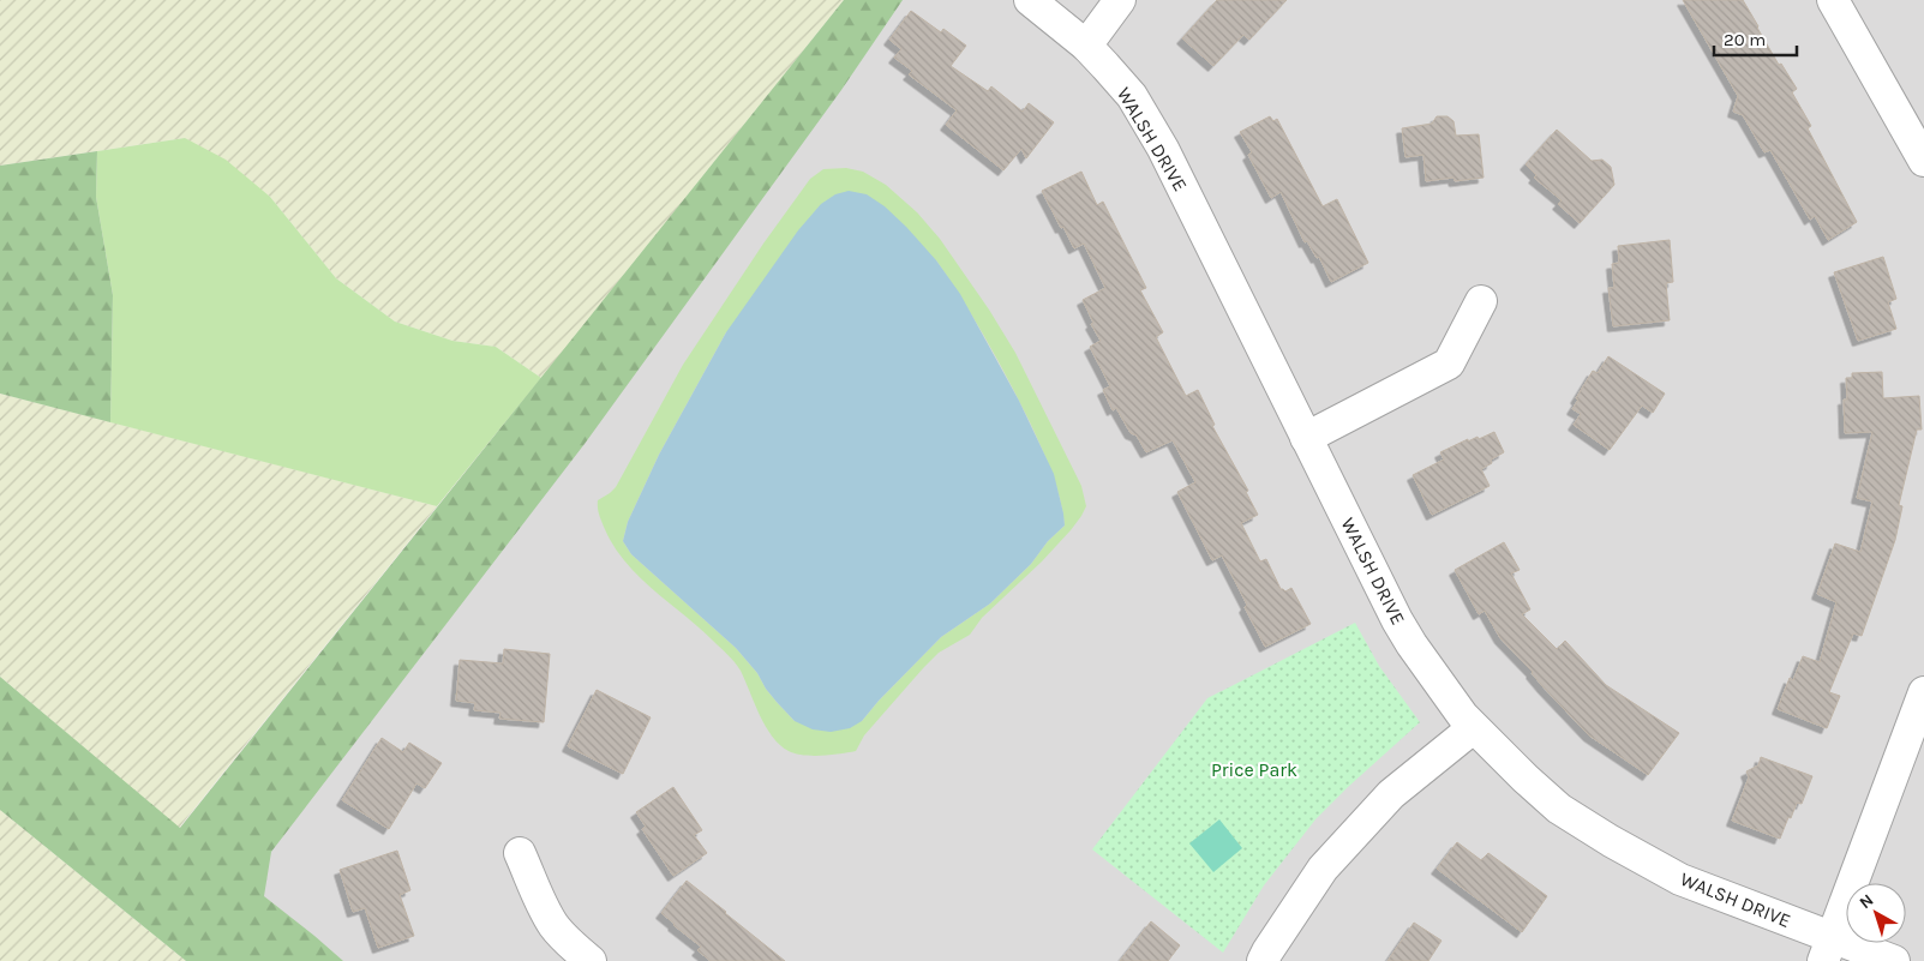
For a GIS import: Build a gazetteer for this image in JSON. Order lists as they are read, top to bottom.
{
  "streets": {
    "street": ["WALSH DRIVE"]
  },
  "parks": ["Price Park"],
  "scale_bar": "20 m",
  "north": "top left"
}
